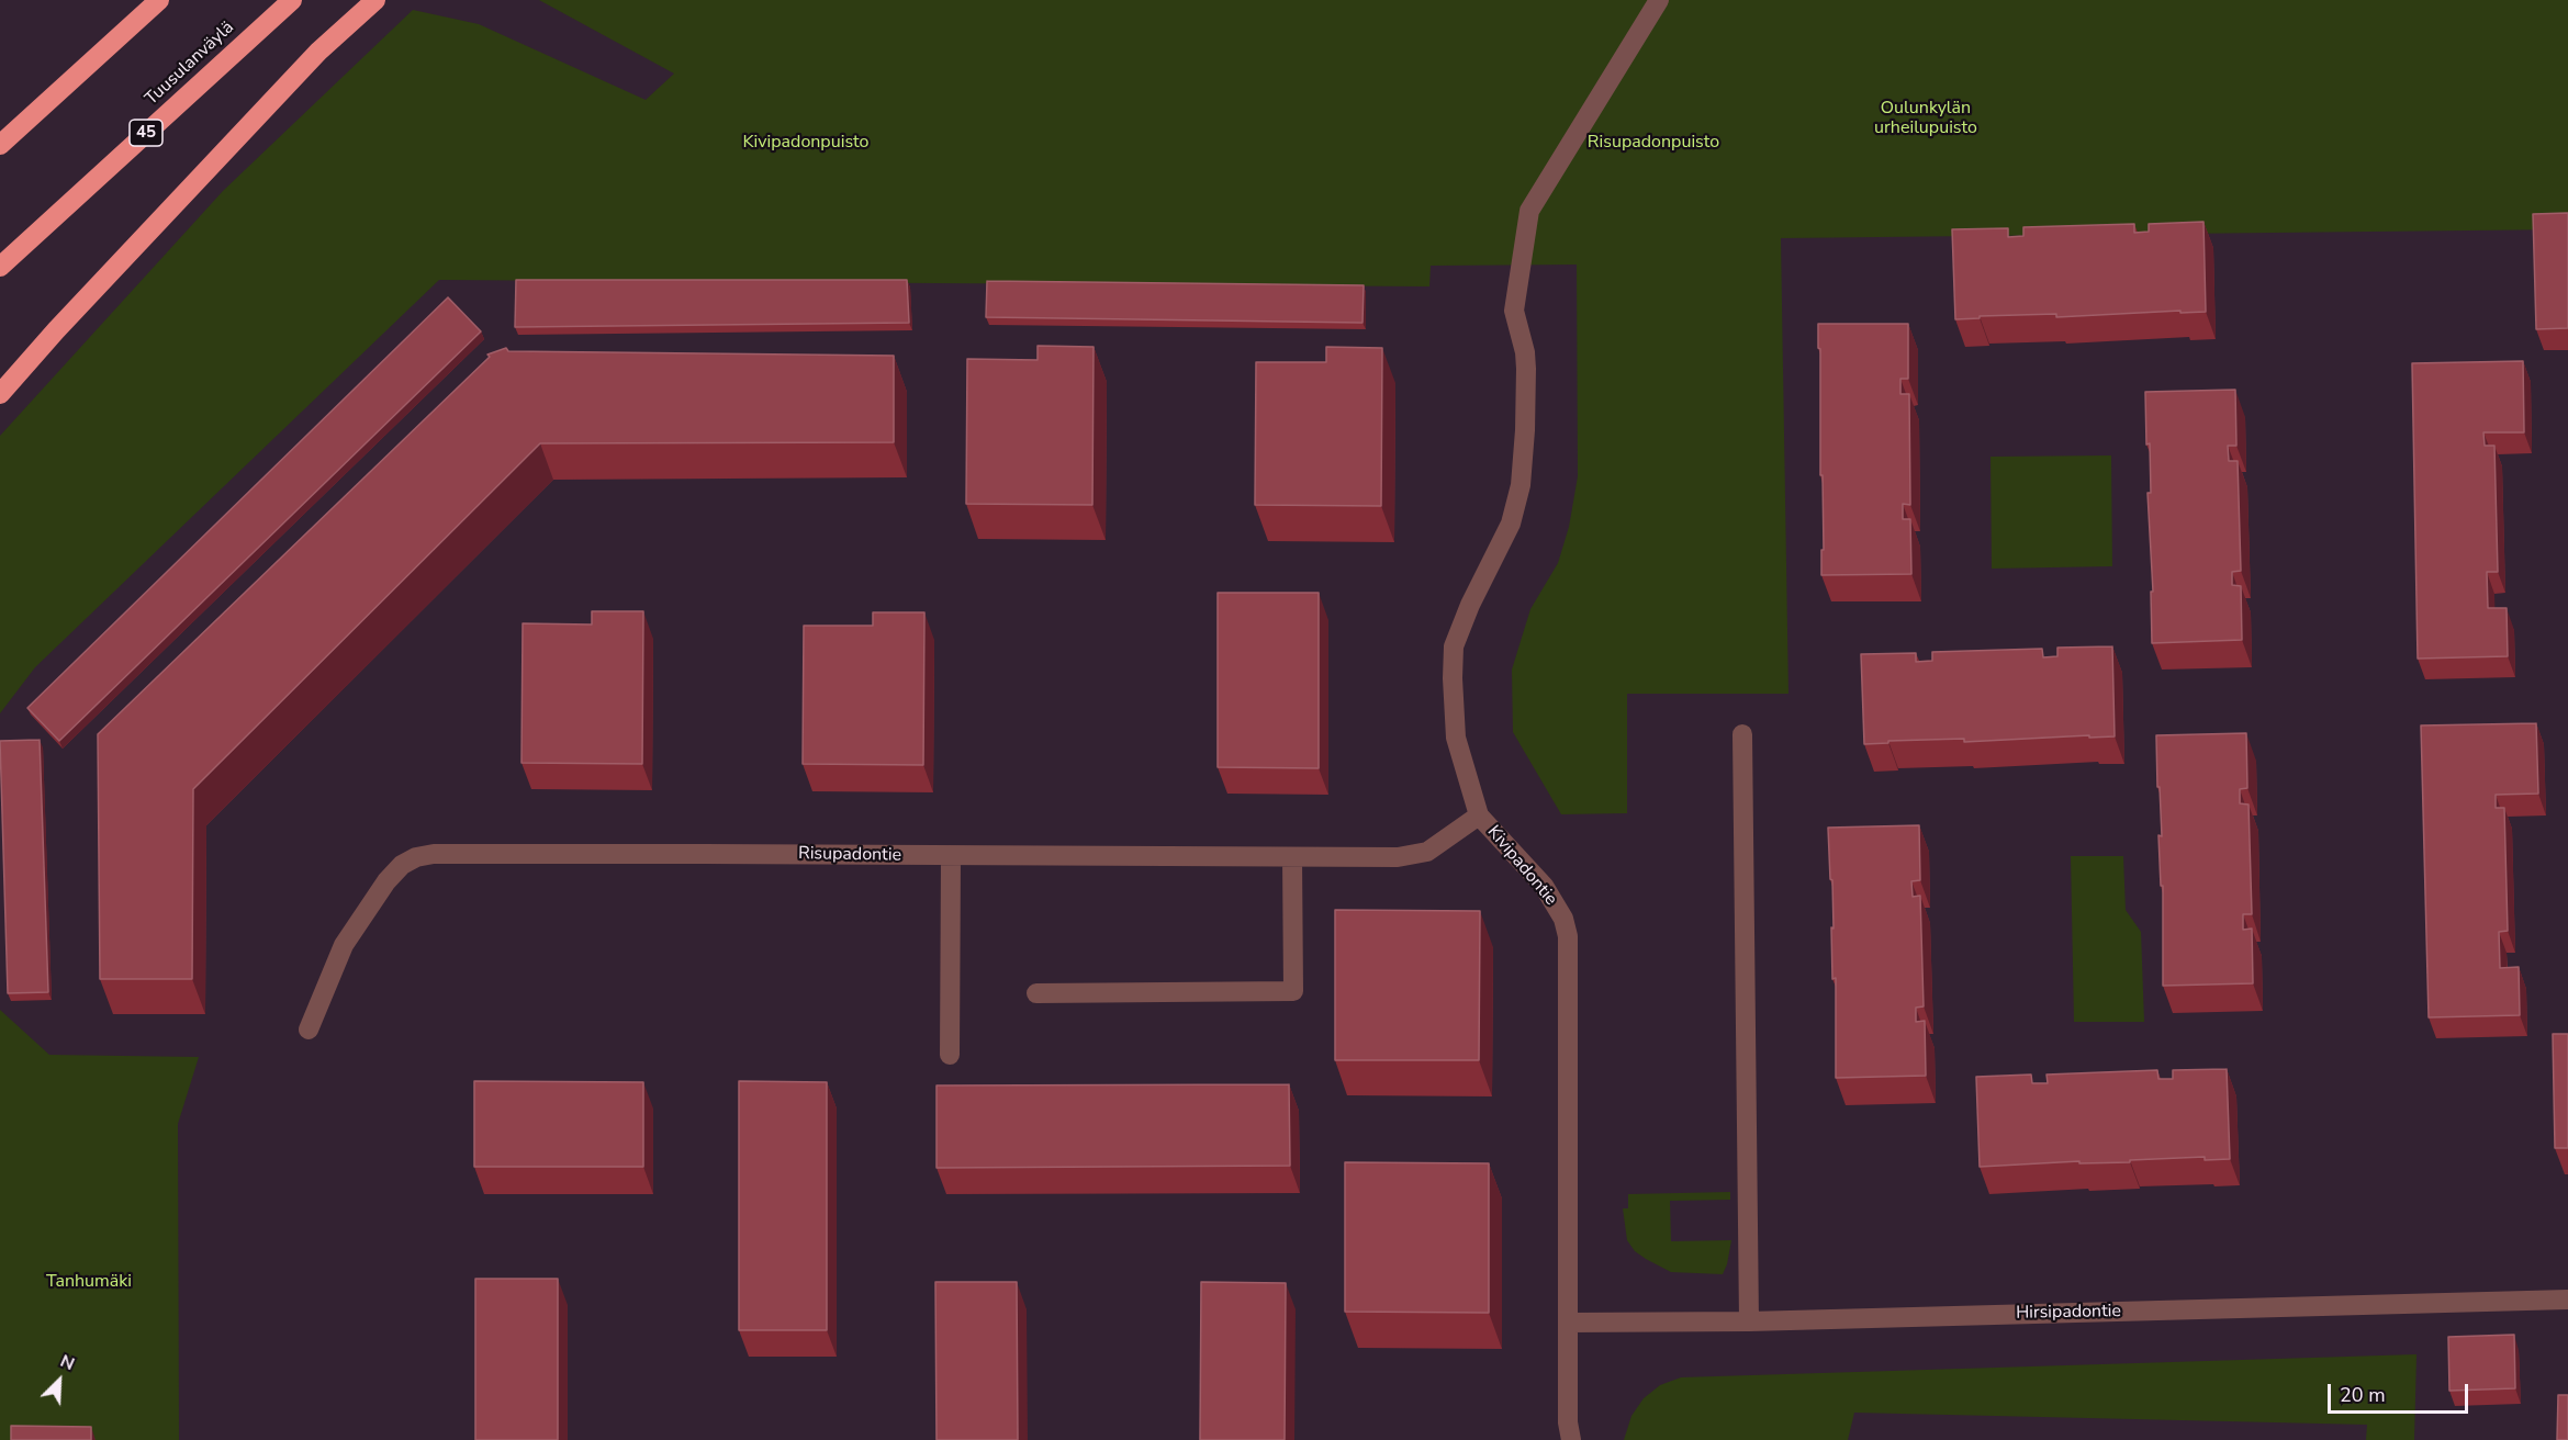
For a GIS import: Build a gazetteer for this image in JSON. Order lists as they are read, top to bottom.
{
  "streets": {
    "highway": ["Tuusulanväylä", "45"],
    "street": ["Risupadontie", "Kivipadontie", "Hirsipadontie"]
  },
  "crossings": [
    ["Risupadontie", "Kivipadontie"],
    ["Kivipadontie", "Hirsipadontie"]
  ],
  "parks": [
    "Oulunkylän urheilupuisto",
    "Kivipadonpuisto",
    "Risupadonpuisto",
    "Tanhumäki"
  ],
  "scale_bar": "20 m",
  "north": "top right"
}
